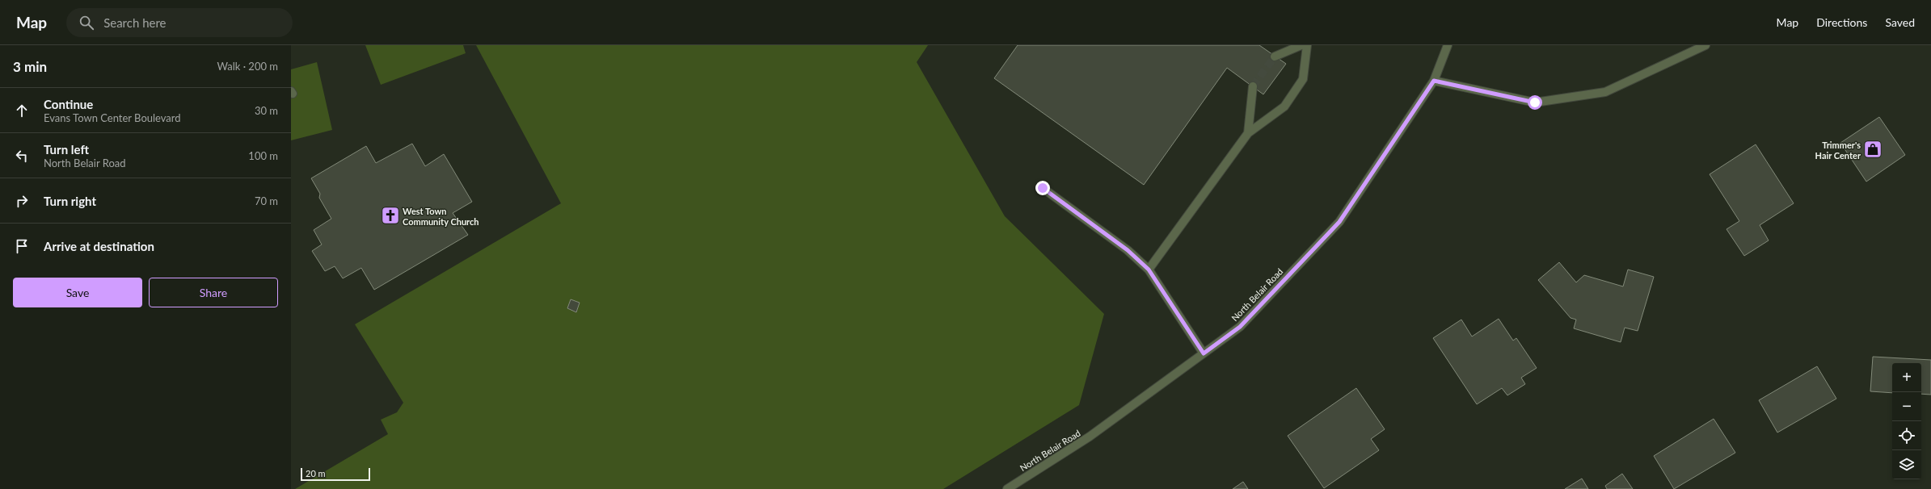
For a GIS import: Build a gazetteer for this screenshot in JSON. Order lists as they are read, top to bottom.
{
  "streets": {
    "street": ["North Belair Road"]
  },
  "places": {
    "shop": ["Trimmer's Hair Center"],
    "church": ["West Town Community Church"]
  },
  "scale_bar": "20 m",
  "page": {
    "header": "Map",
    "search": "Search here",
    "nav": ["Map", "Directions", "Saved"],
    "heading": ["3 min", "Walk · 200 m"],
    "list": [
      ["Continue", "Evans Town Center Boulevard", "30 m"],
      ["Turn left", "North Belair Road", "100 m"],
      ["Turn right", "70 m"],
      "Arrive at destination"
    ],
    "buttons": ["Save", "Share"],
    "map_buttons": ["+", "−"],
    "scale": "20 m"
  }
}
